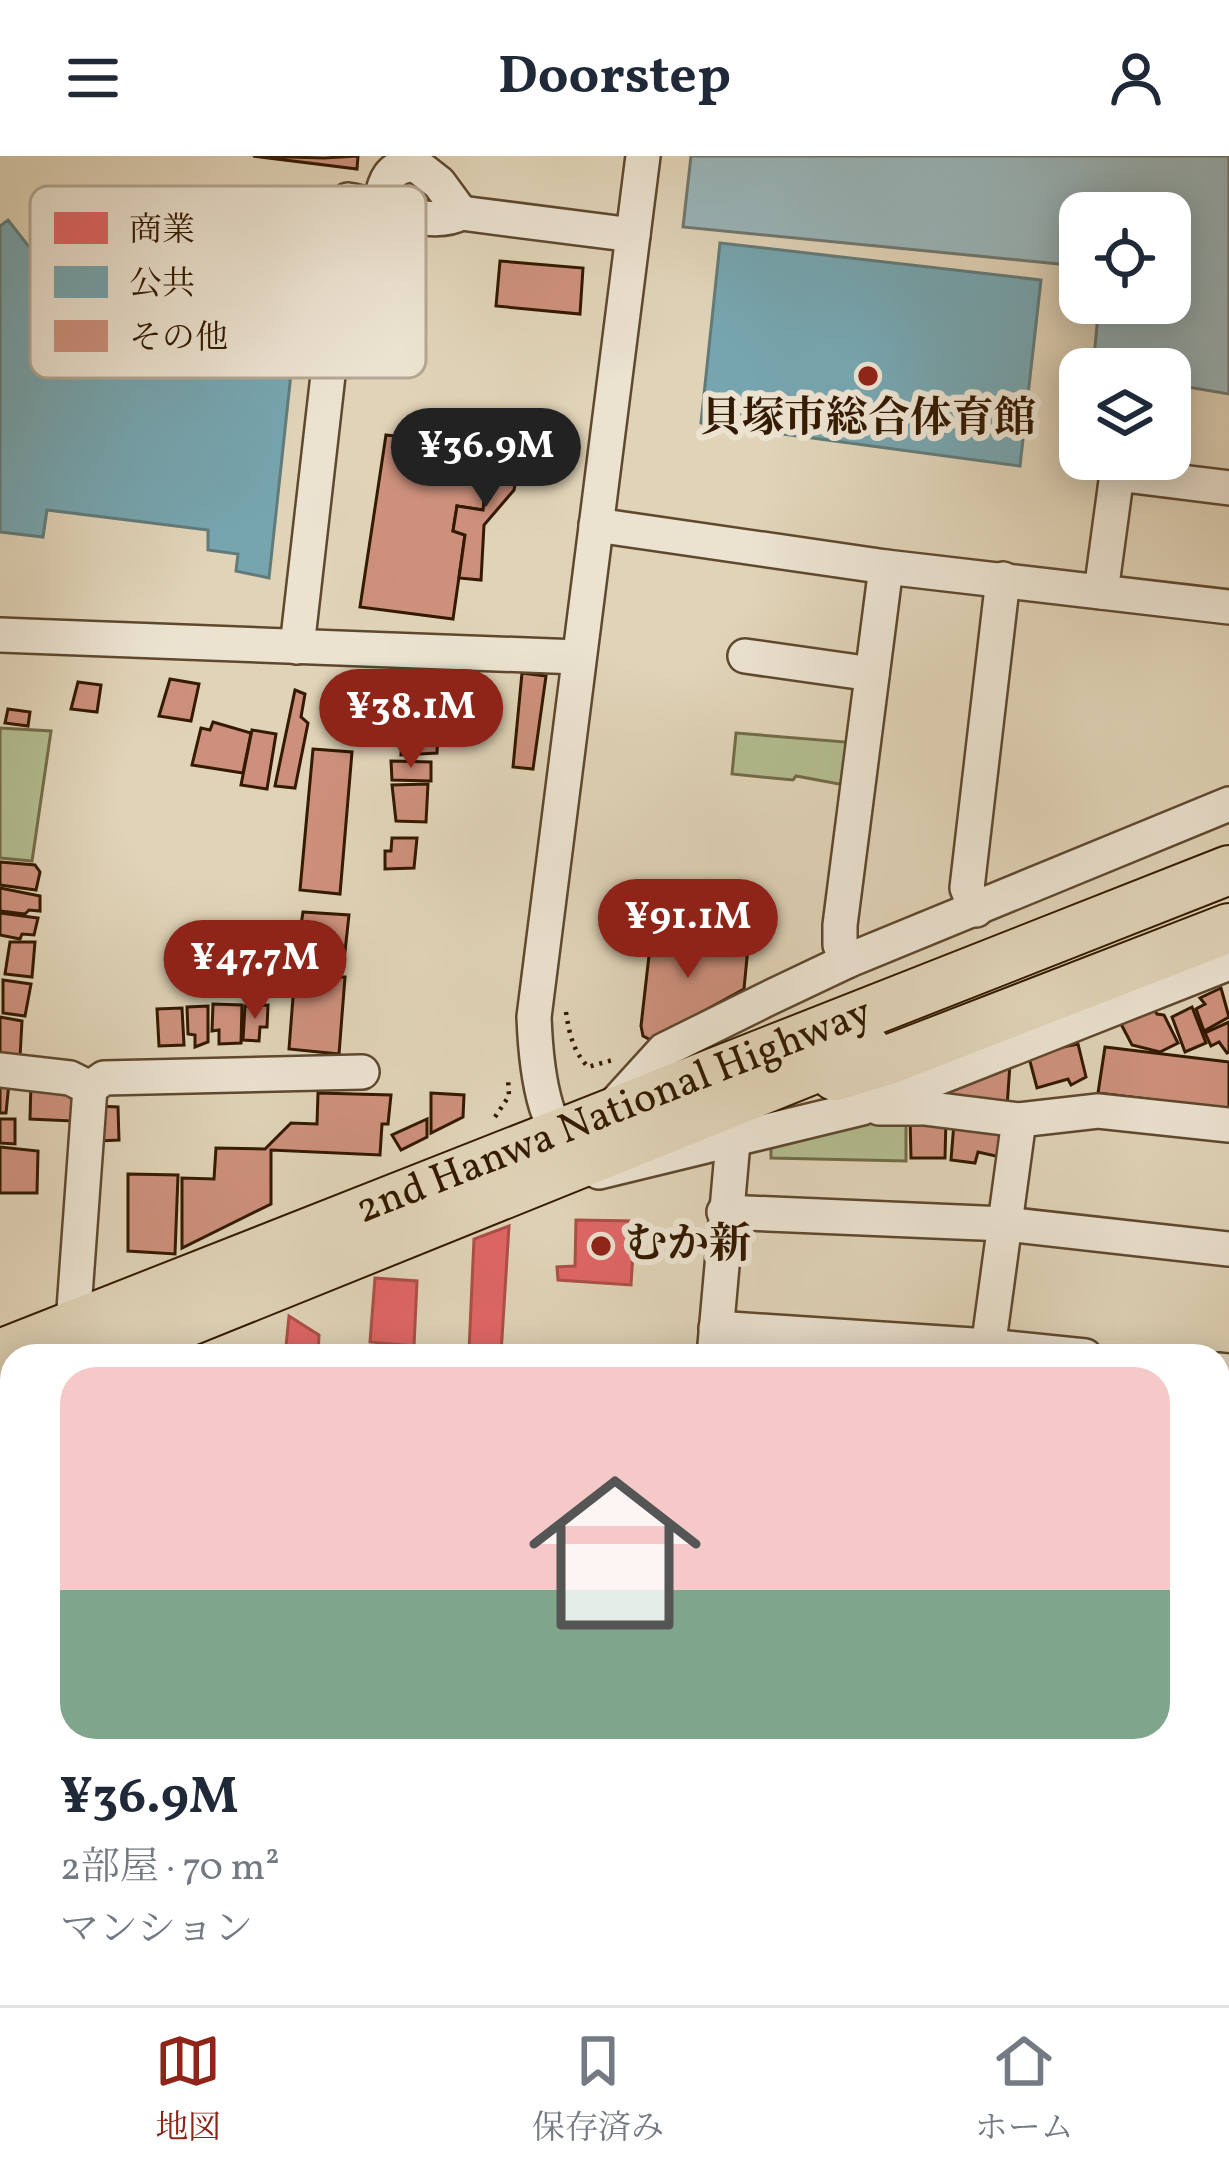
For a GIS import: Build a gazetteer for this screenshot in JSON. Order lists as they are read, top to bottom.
{
  "streets": {
    "highway": ["2nd Hanwa National Highway"]
  },
  "places": ["貝塚市総合体育館", "むか新"],
  "legend": ["商業", "公共", "その他"],
  "page": {
    "header": "Doorstep",
    "price": [
      "¥36.9M",
      "¥38.1M",
      "¥91.1M",
      "¥47.7M"
    ],
    "list": [
      {
        "name": "¥36.9M",
        "note": "2部屋 · 70 m² · マンション"
      }
    ],
    "tabs": ["地図", "保存済み", "ホーム"]
  }
}
